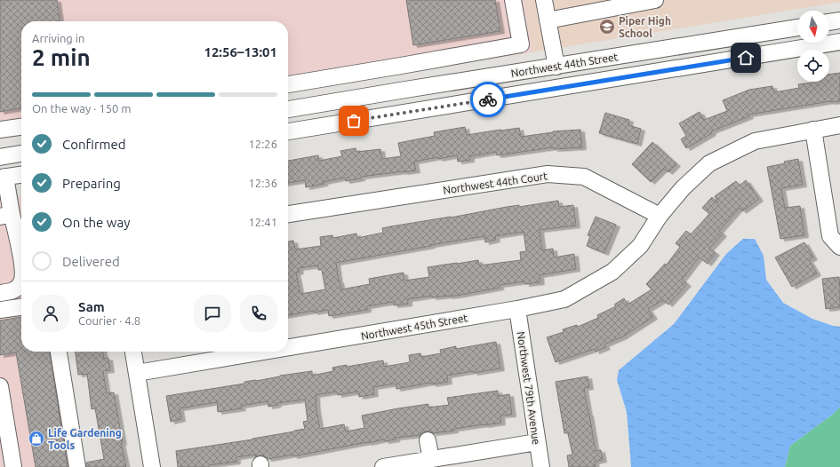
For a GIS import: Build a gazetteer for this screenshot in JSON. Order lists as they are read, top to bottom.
{
  "streets": {
    "street": [
      "Northwest 44th Street",
      "Northwest 44th Court",
      "Northwest 45th Street",
      "Northwest 79th Avenue"
    ]
  },
  "crossings": [
    ["Northwest 44th Court", "Northwest 45th Street"],
    ["Northwest 45th Street", "Northwest 79th Avenue"]
  ],
  "places": {
    "school or university": ["Piper High School"],
    "shop": ["Life Gardening Tools"]
  },
  "north": "bottom",
  "page": {
    "heading": ["2 min", "Arriving in", "12:56–13:01"],
    "panel": ["Sam", "Courier · 4.8"],
    "bar": "On the way · 150 m",
    "list": [
      ["Confirmed", "12:26"],
      ["Preparing", "12:36"],
      ["On the way", "12:41"],
      "Delivered"
    ]
  }
}
